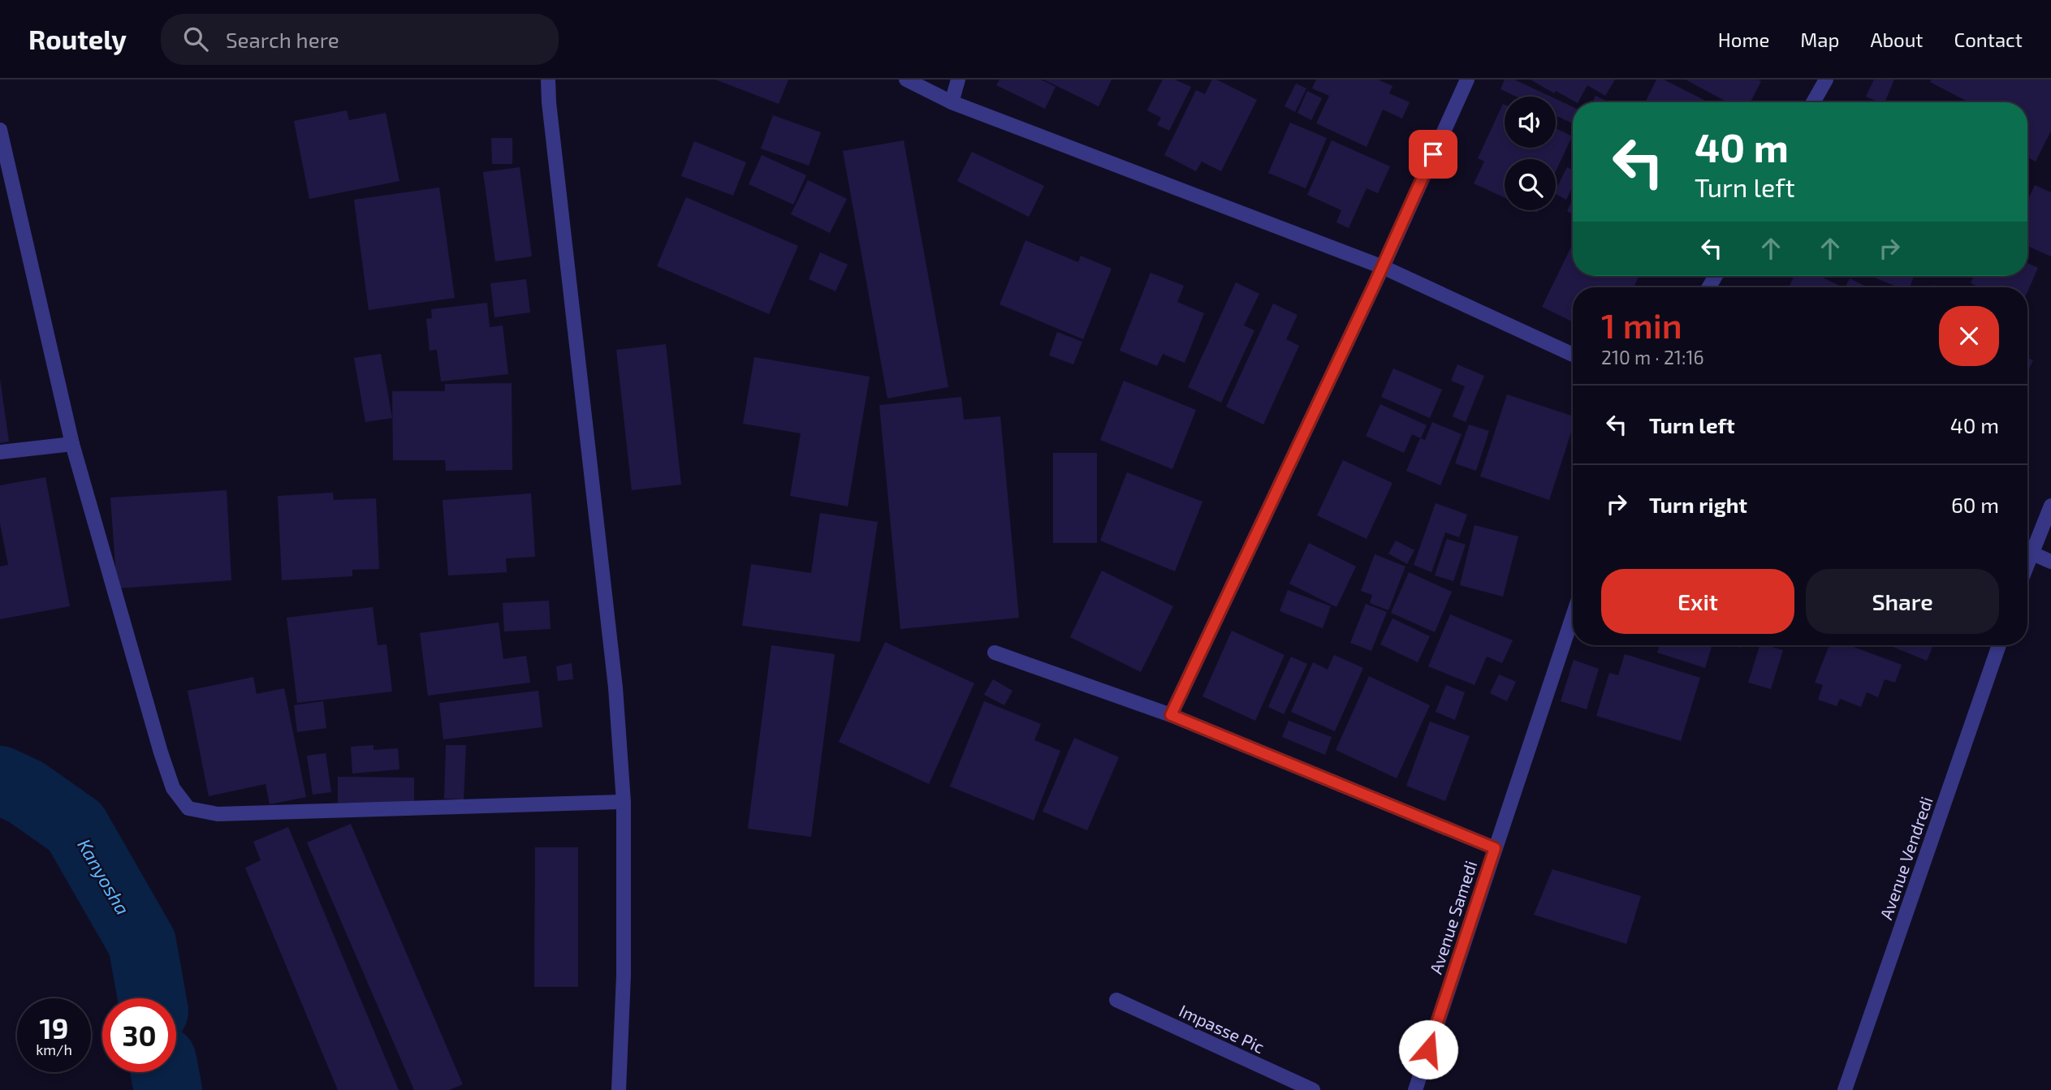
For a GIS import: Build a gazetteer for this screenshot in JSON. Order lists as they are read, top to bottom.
{
  "streets": {
    "street": ["Avenue Vendredi", "Avenue Samedi", "Impasse Pic"]
  },
  "water": ["Kanyosha"],
  "page": {
    "header": "Routely",
    "search": "Search here",
    "nav": [
      "Home",
      "Map",
      "About",
      "Contact"
    ],
    "turn": ["40 m", "Turn left"],
    "heading": ["1 min", "210 m · 21:16"],
    "list": [
      {
        "name": "Turn left",
        "value": "40 m"
      },
      {
        "name": "Turn right",
        "value": "60 m"
      }
    ],
    "buttons": ["Exit", "Share"],
    "speed": "19 km/h",
    "limit": "30"
  }
}
